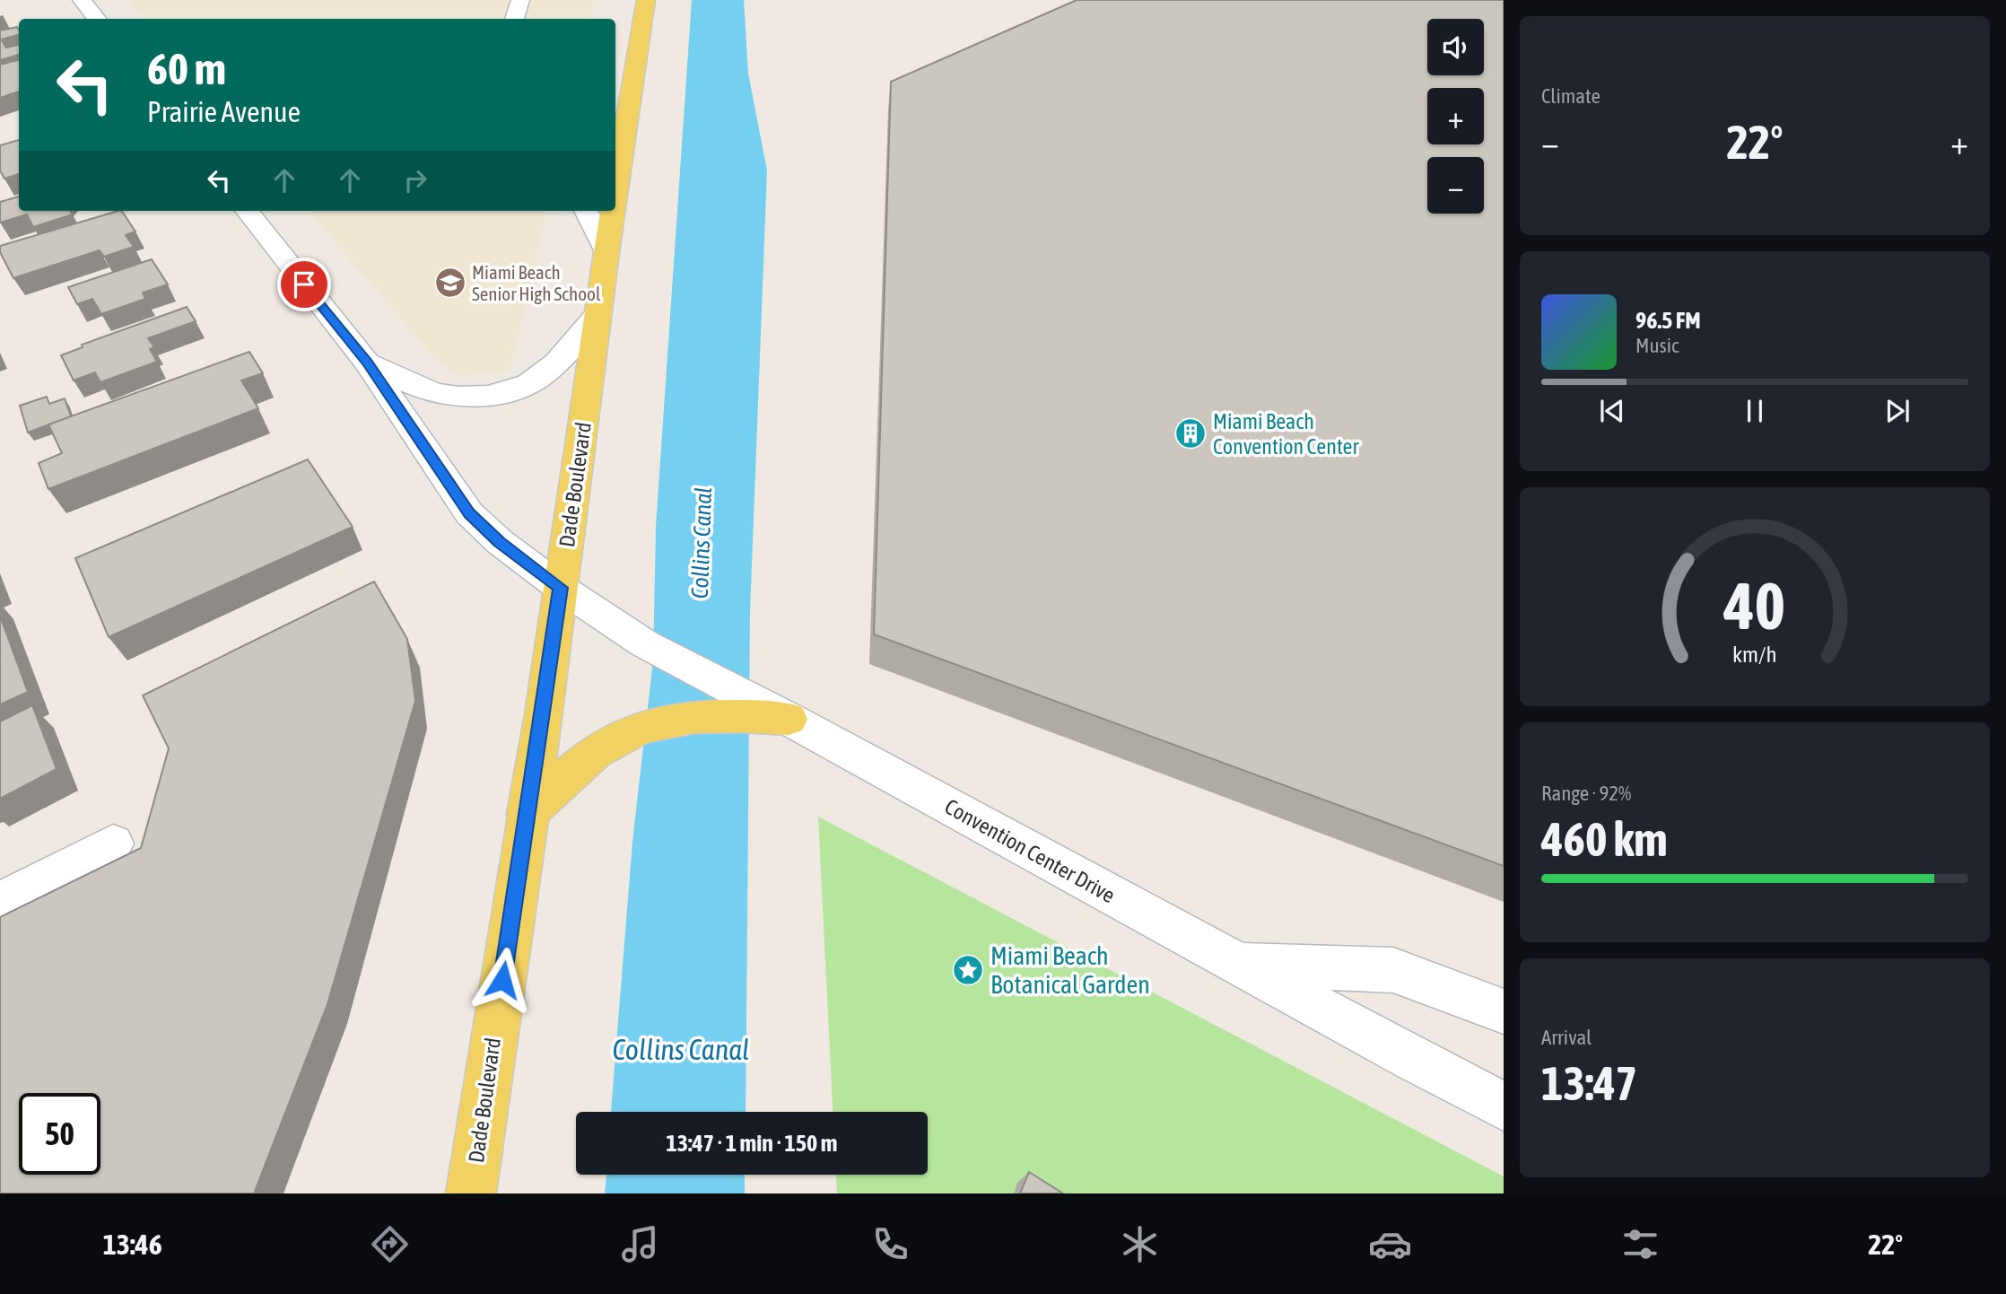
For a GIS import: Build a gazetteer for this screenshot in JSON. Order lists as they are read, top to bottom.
{
  "streets": {
    "main road": ["Dade Boulevard"],
    "street": ["Convention Center Drive"]
  },
  "crossings": [
    ["Dade Boulevard", "Convention Center Drive"]
  ],
  "water": ["Collins Canal"],
  "places": {
    "school or university": ["Miami Beach Senior High School"],
    "building": ["Miami Beach Convention Center"],
    "place": ["Miami Beach Botanical Garden"]
  },
  "page": {
    "tile": [
      "Climate",
      ["Range · 92%", "460 km"],
      ["Arrival", "13:47"]
    ],
    "map_buttons": ["+", "−"],
    "turn": ["60 m", "Prairie Avenue"],
    "heat": ["−", "22°", "+"],
    "song": ["96.5 FM", "Music"],
    "limit": "50",
    "trip": "13:47 · 1 min · 150 m",
    "tabs": ["13:46", "22°"],
    "gauge": ["40", "km/h"]
  }
}
